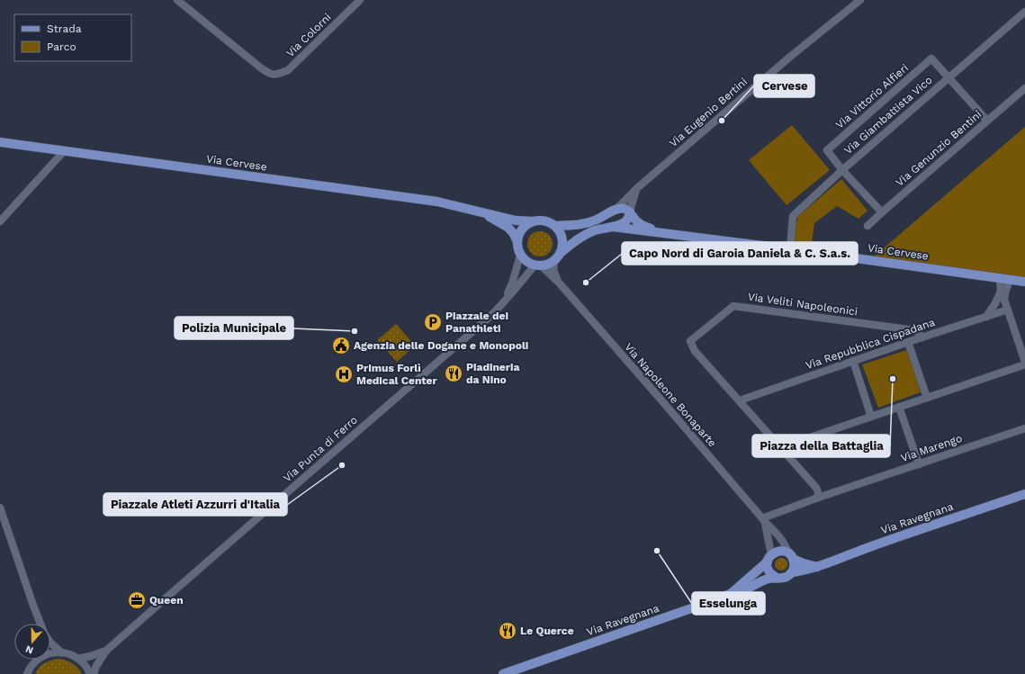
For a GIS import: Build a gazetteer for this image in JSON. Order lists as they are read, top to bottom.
{
  "streets": {
    "main road": ["Via Cervese", "Via Ravegnana"],
    "street": [
      "Via Colorni",
      "Via Vittorio Alfieri",
      "Via Eugenio Bertini",
      "Via Giambattista Vico",
      "Via Genunzio Bentini",
      "Via Veliti Napoleonici",
      "Via Repubblica Cispadana",
      "Via Napoleone Bonaparte",
      "Via Marengo",
      "Via Punta di Ferro"
    ]
  },
  "crossings": [
    ["Via Vittorio Alfieri", "Via Giambattista Vico"],
    ["Via Eugenio Bertini", "Via Cervese"],
    ["Via Giambattista Vico", "Via Cervese"],
    ["Via Cervese", "Via Napoleone Bonaparte"],
    ["Via Cervese", "Via Punta di Ferro"],
    ["Via Veliti Napoleonici", "Via Repubblica Cispadana"],
    ["Via Napoleone Bonaparte", "Via Marengo"],
    ["Via Napoleone Bonaparte", "Via Punta di Ferro"],
    ["Via Napoleone Bonaparte", "Via Ravegnana"]
  ],
  "places": {
    "other": [
      "Cervese",
      "Capo Nord di Garoia Daniela & C. S.a.s.",
      "Polizia Municipale",
      "Piazza della Battaglia",
      "Piazzale Atleti Azzurri d'Italia",
      "Esselunga"
    ],
    "parking": ["Piazzale dei Panathleti"],
    "public building": ["Agenzia delle Dogane e Monopoli"],
    "restaurant": ["Piadineria da Nino", "Le Querce"],
    "hospital": ["Primus Forlì Medical Center"],
    "office": ["Queen"]
  },
  "legend": ["Strada", "Parco"],
  "north": "bottom"
}
